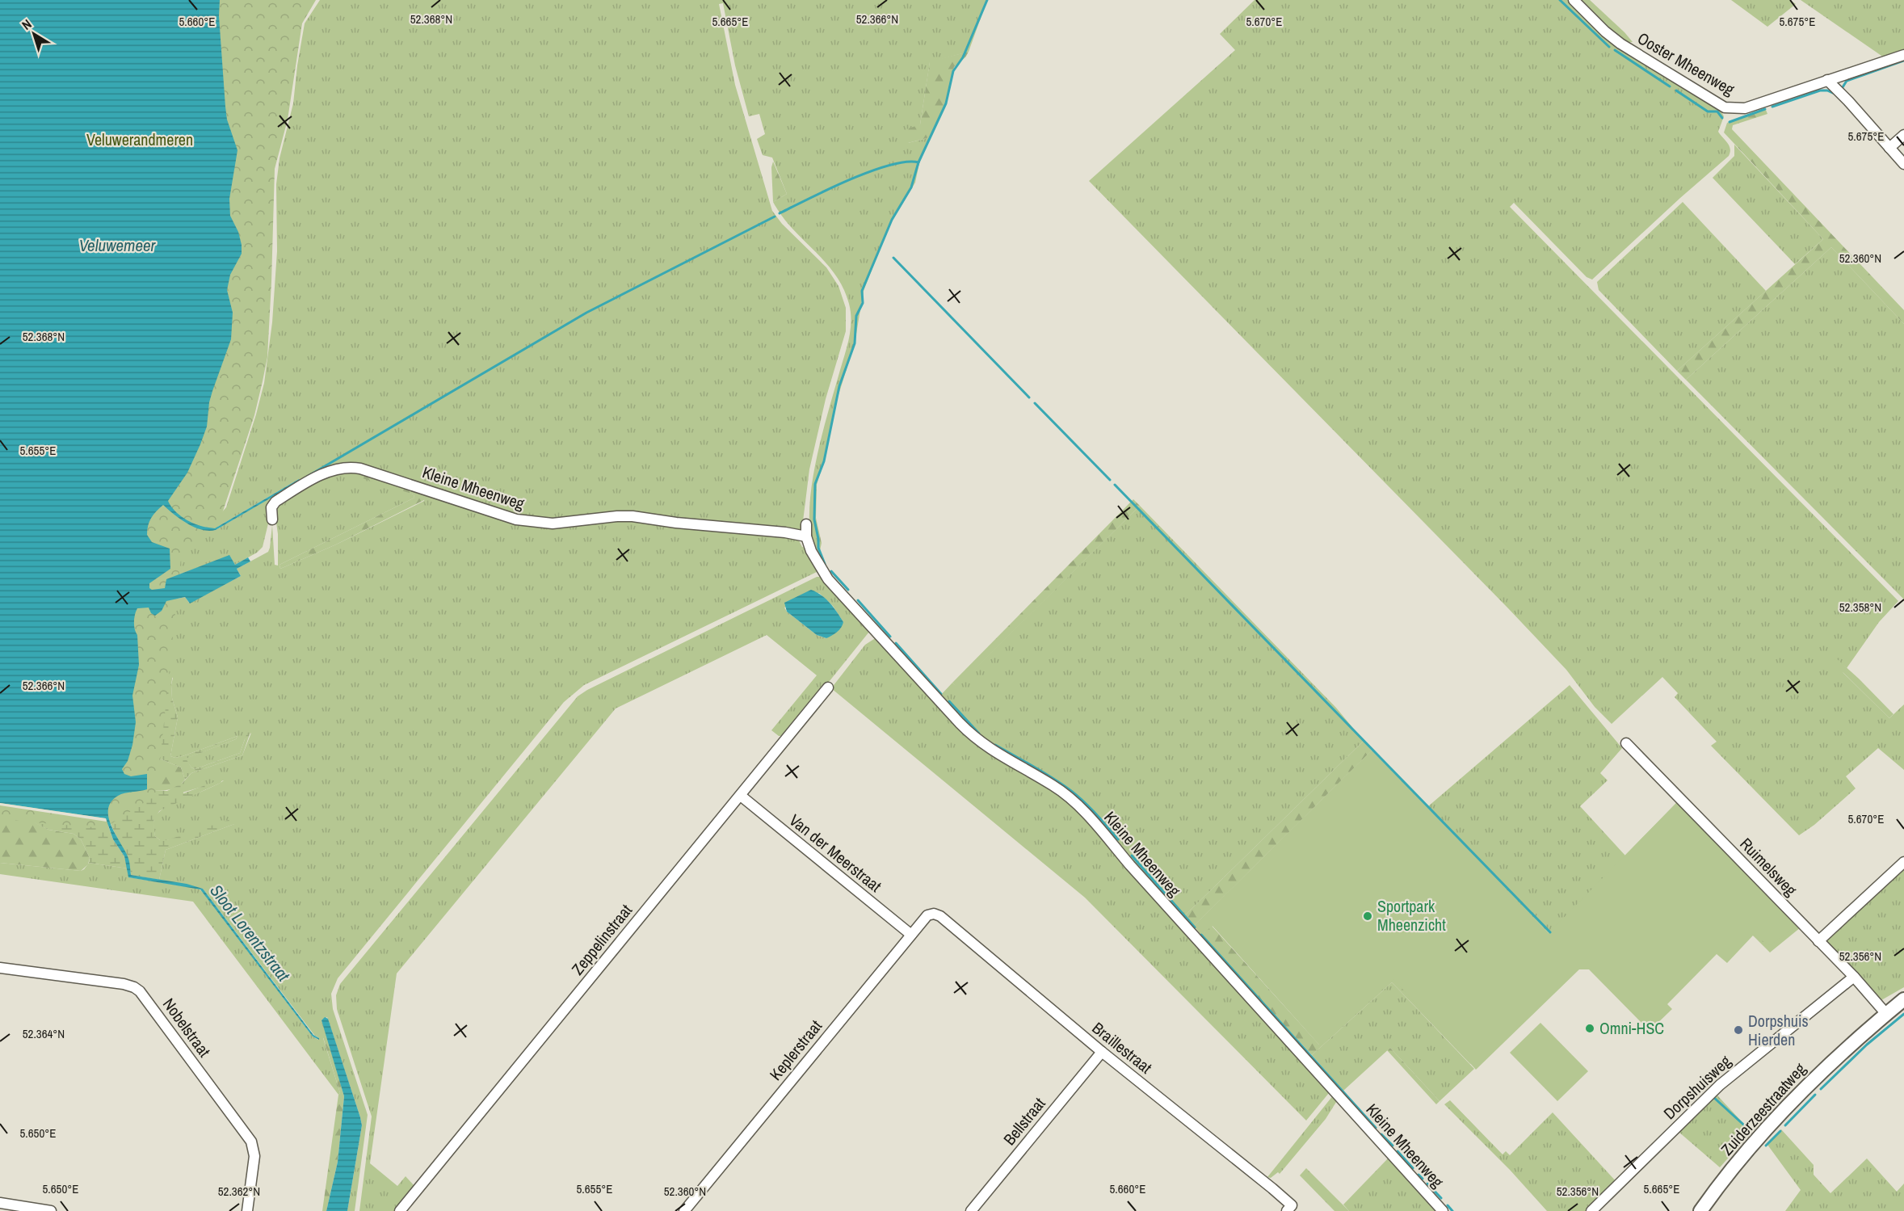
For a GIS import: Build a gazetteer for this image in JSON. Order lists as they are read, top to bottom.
{
  "streets": {
    "main road": ["Zuiderzeestraatweg"],
    "street": [
      "Ooster Mheenweg",
      "Kleine Mheenweg",
      "Van der Meerstraat",
      "Ruimelsweg",
      "Zeppelinstraat",
      "Nobelstraat",
      "Braillestraat",
      "Keplerstraat",
      "Dorpshuisweg",
      "Bellstraat"
    ]
  },
  "crossings": [
    ["Van der Meerstraat", "Zeppelinstraat"],
    ["Van der Meerstraat", "Keplerstraat"],
    ["Ruimelsweg", "Dorpshuisweg"],
    ["Ruimelsweg", "Zuiderzeestraatweg"],
    ["Braillestraat", "Keplerstraat"],
    ["Braillestraat", "Bellstraat"]
  ],
  "water": ["Veluwemeer", "Sloot Lorentzstraat"],
  "parks": ["Veluwerandmeren"],
  "places": ["Sportpark Mheenzicht", "Omni-HSC", "Dorpshuis Hierden"],
  "north": "top left",
  "coordinates": [
    "52.368°N",
    "52.366°N",
    "5.675°E",
    "5.660°E",
    "5.665°E",
    "5.670°E",
    "52.360°N",
    "5.655°E",
    "52.358°N",
    "52.356°N",
    "52.364°N",
    "5.650°E",
    "52.362°N"
  ]
}
